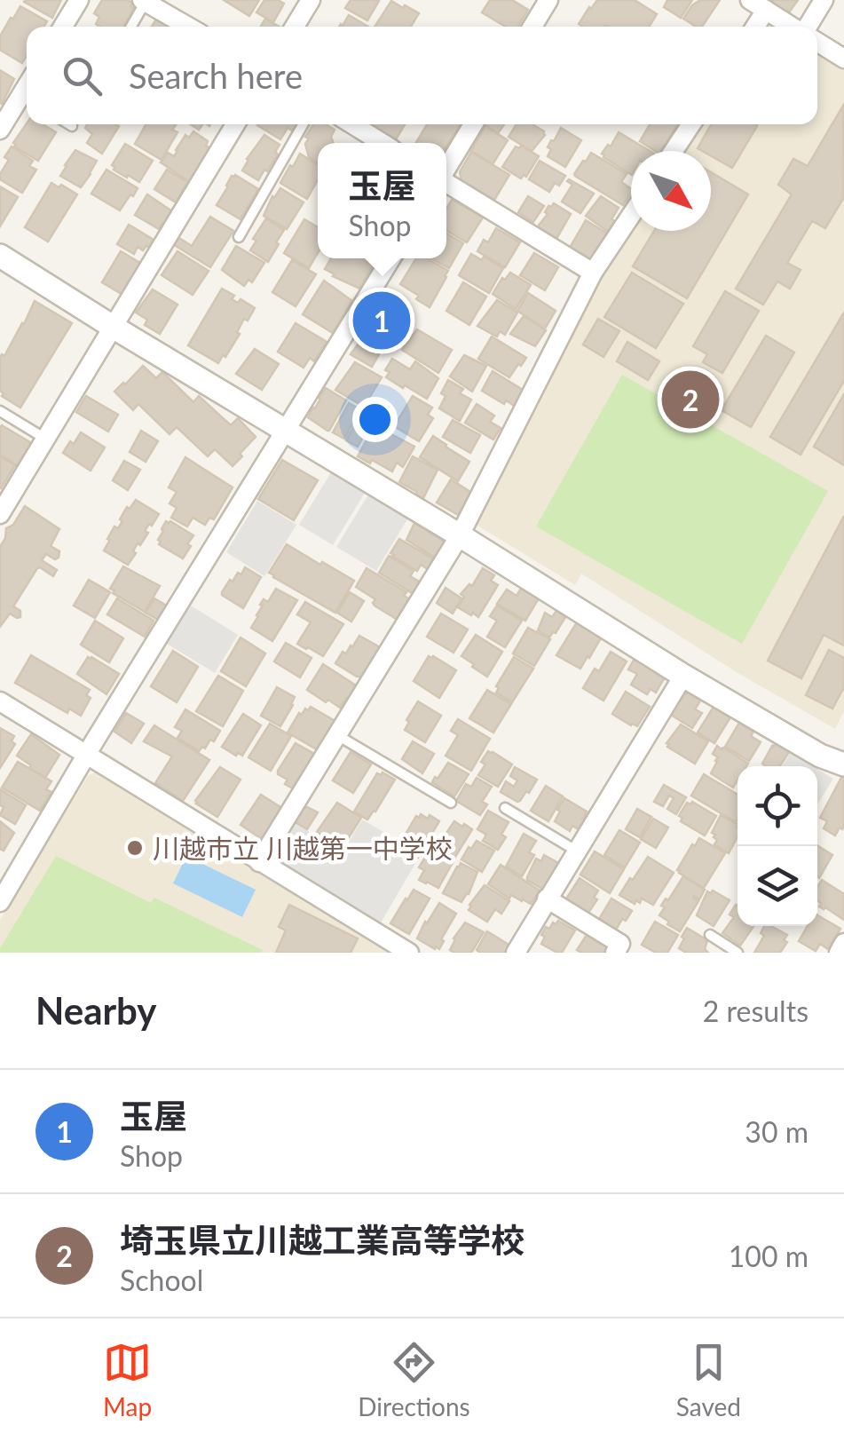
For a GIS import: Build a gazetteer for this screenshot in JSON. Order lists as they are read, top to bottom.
{
  "places": ["川越市立 川越第一中学校"],
  "north": "bottom right",
  "page": {
    "search": "Search here",
    "popup": ["玉屋", "Shop"],
    "pins": ["1", "2"],
    "heading": ["Nearby", "2 results"],
    "list": [
      {
        "mark": "1",
        "name": "玉屋",
        "note": "Shop",
        "value": "30 m"
      },
      {
        "mark": "2",
        "name": "埼玉県立川越工業高等学校",
        "note": "School",
        "value": "100 m"
      }
    ],
    "nav": ["Map", "Directions", "Saved"]
  }
}
